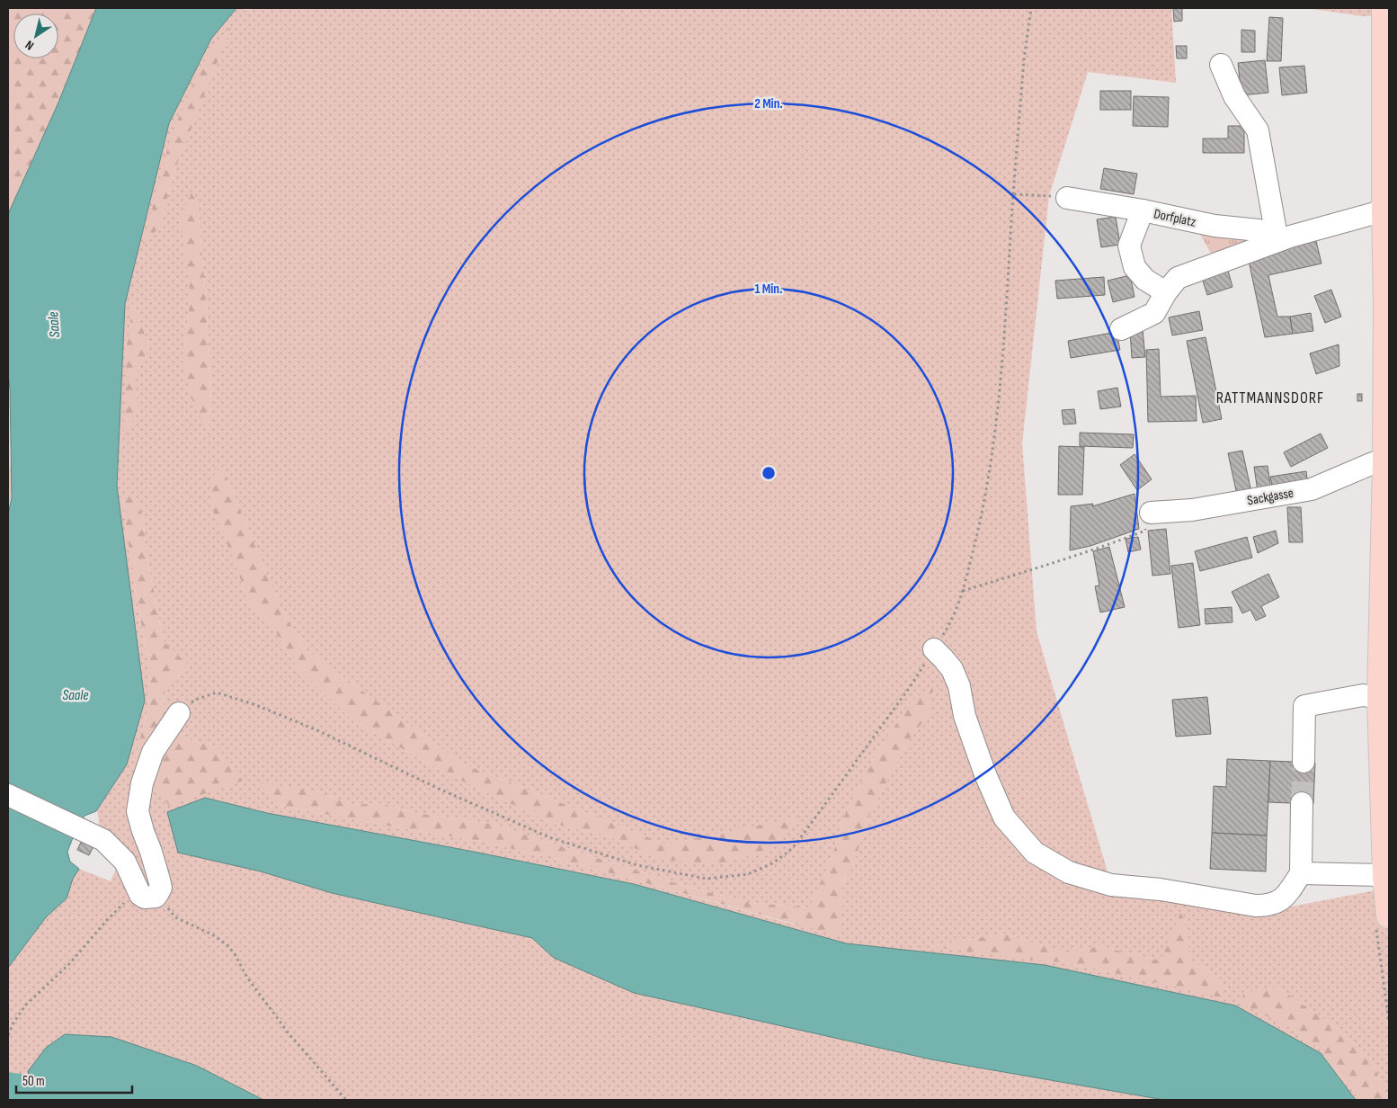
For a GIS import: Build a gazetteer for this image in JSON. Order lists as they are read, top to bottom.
{
  "streets": {
    "street": ["Dorfplatz", "Sackgasse"]
  },
  "districts": ["RATTMANNSDORF"],
  "water": ["Saale"],
  "scale_bar": "50 m",
  "north": "bottom left",
  "rings": ["2 Min.", "1 Min."]
}
